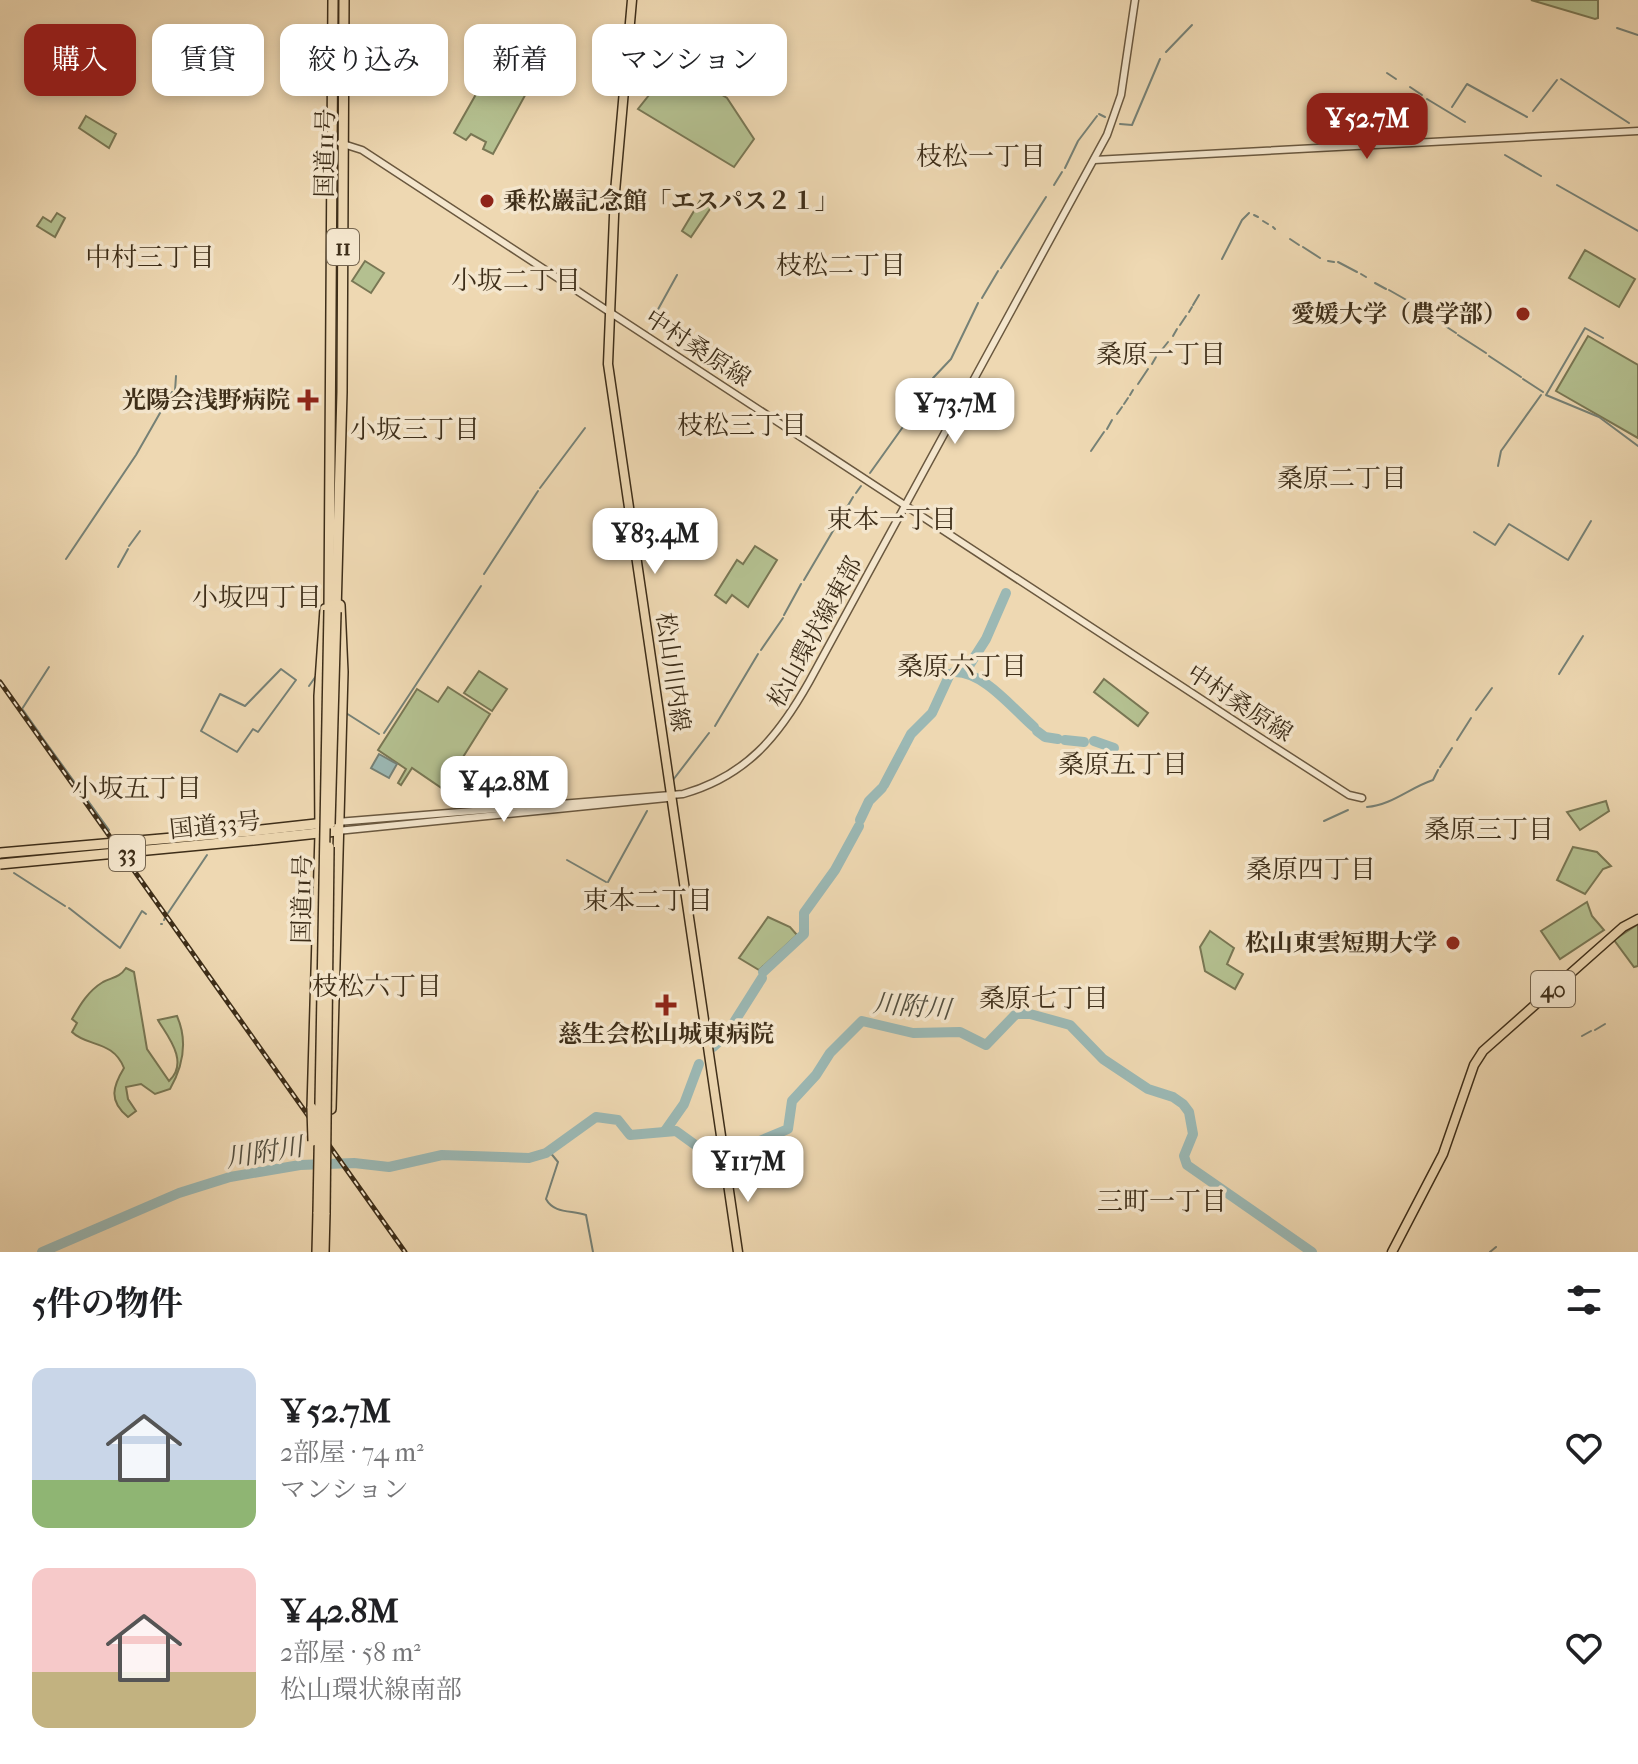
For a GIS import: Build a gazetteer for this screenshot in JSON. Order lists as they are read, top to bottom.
{
  "streets": {
    "highway": [
      "国道11号",
      "11",
      "国道33号",
      "33"
    ],
    "main road": ["松山川内線", "40"],
    "street": ["中村桑原線", "松山環状線東部"]
  },
  "crossings": [
    ["国道11号", "11"],
    ["国道11号", "中村桑原線"],
    ["国道11号", "松山環状線東部"],
    ["国道11号", "国道33号"],
    ["11", "松山環状線東部"],
    ["11", "国道33号"],
    ["中村桑原線", "松山環状線東部"],
    ["中村桑原線", "松山川内線"],
    ["松山環状線東部", "松山川内線"],
    ["松山環状線東部", "国道33号"]
  ],
  "districts": [
    "枝松一丁目",
    "中村三丁目",
    "枝松二丁目",
    "小坂二丁目",
    "桑原一丁目",
    "枝松三丁目",
    "小坂三丁目",
    "桑原二丁目",
    "束本一丁目",
    "小坂四丁目",
    "桑原六丁目",
    "桑原五丁目",
    "小坂五丁目",
    "桑原三丁目",
    "桑原四丁目",
    "束本二丁目",
    "枝松六丁目",
    "桑原七丁目",
    "三町一丁目"
  ],
  "water": ["川附川"],
  "places": {
    "other": ["乗松巖記念館「エスパス２１」", "愛媛大学（農学部）", "松山東雲短期大学"],
    "health": ["光陽会浅野病院", "慈生会松山城東病院"]
  },
  "page": {
    "chip": [
      "購入",
      "賃貸",
      "絞り込み",
      "新着",
      "マンション"
    ],
    "price": [
      "¥52.7M",
      "¥73.7M",
      "¥83.4M",
      "¥42.8M",
      "¥117M"
    ],
    "heading": "5件の物件",
    "list": [
      {
        "name": "¥52.7M",
        "note": "2部屋 · 74 m² · マンション"
      },
      {
        "name": "¥42.8M",
        "note": "2部屋 · 58 m² · 松山環状線南部"
      }
    ]
  }
}
